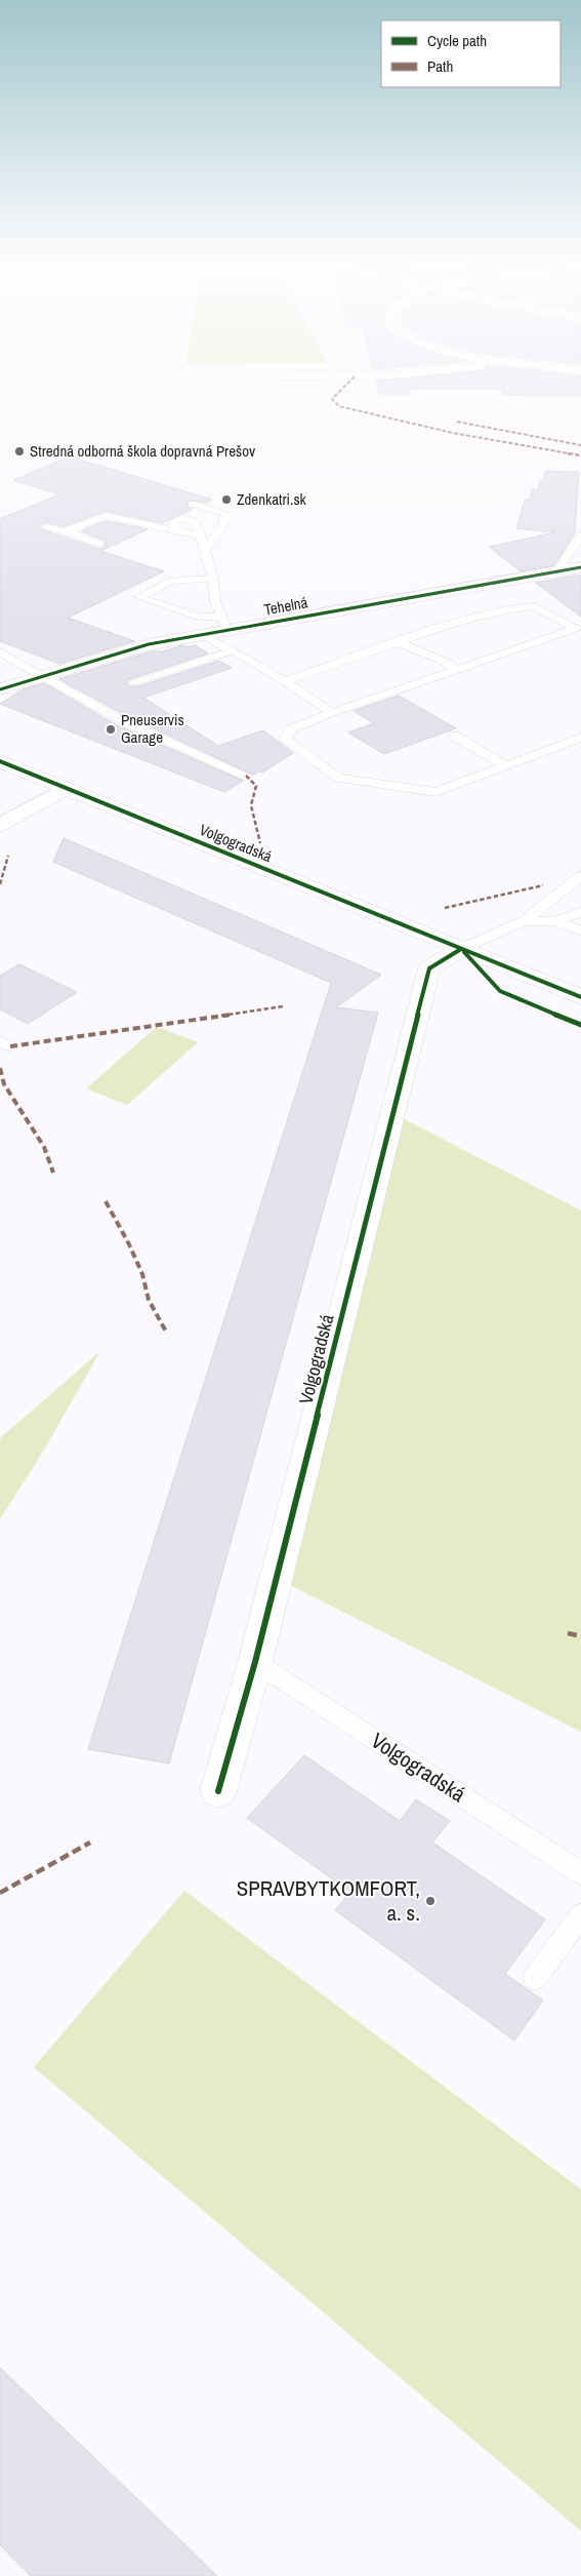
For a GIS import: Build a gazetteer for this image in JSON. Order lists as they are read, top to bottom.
{
  "streets": {
    "street": ["Tehelná", "Volgogradská"]
  },
  "places": [
    "Stredná odborná škola dopravná Prešov",
    "Zdenkatri.sk",
    "Pneuservis Garage",
    "SPRAVBYTKOMFORT, a. s."
  ],
  "legend": ["Cycle path", "Path"]
}
